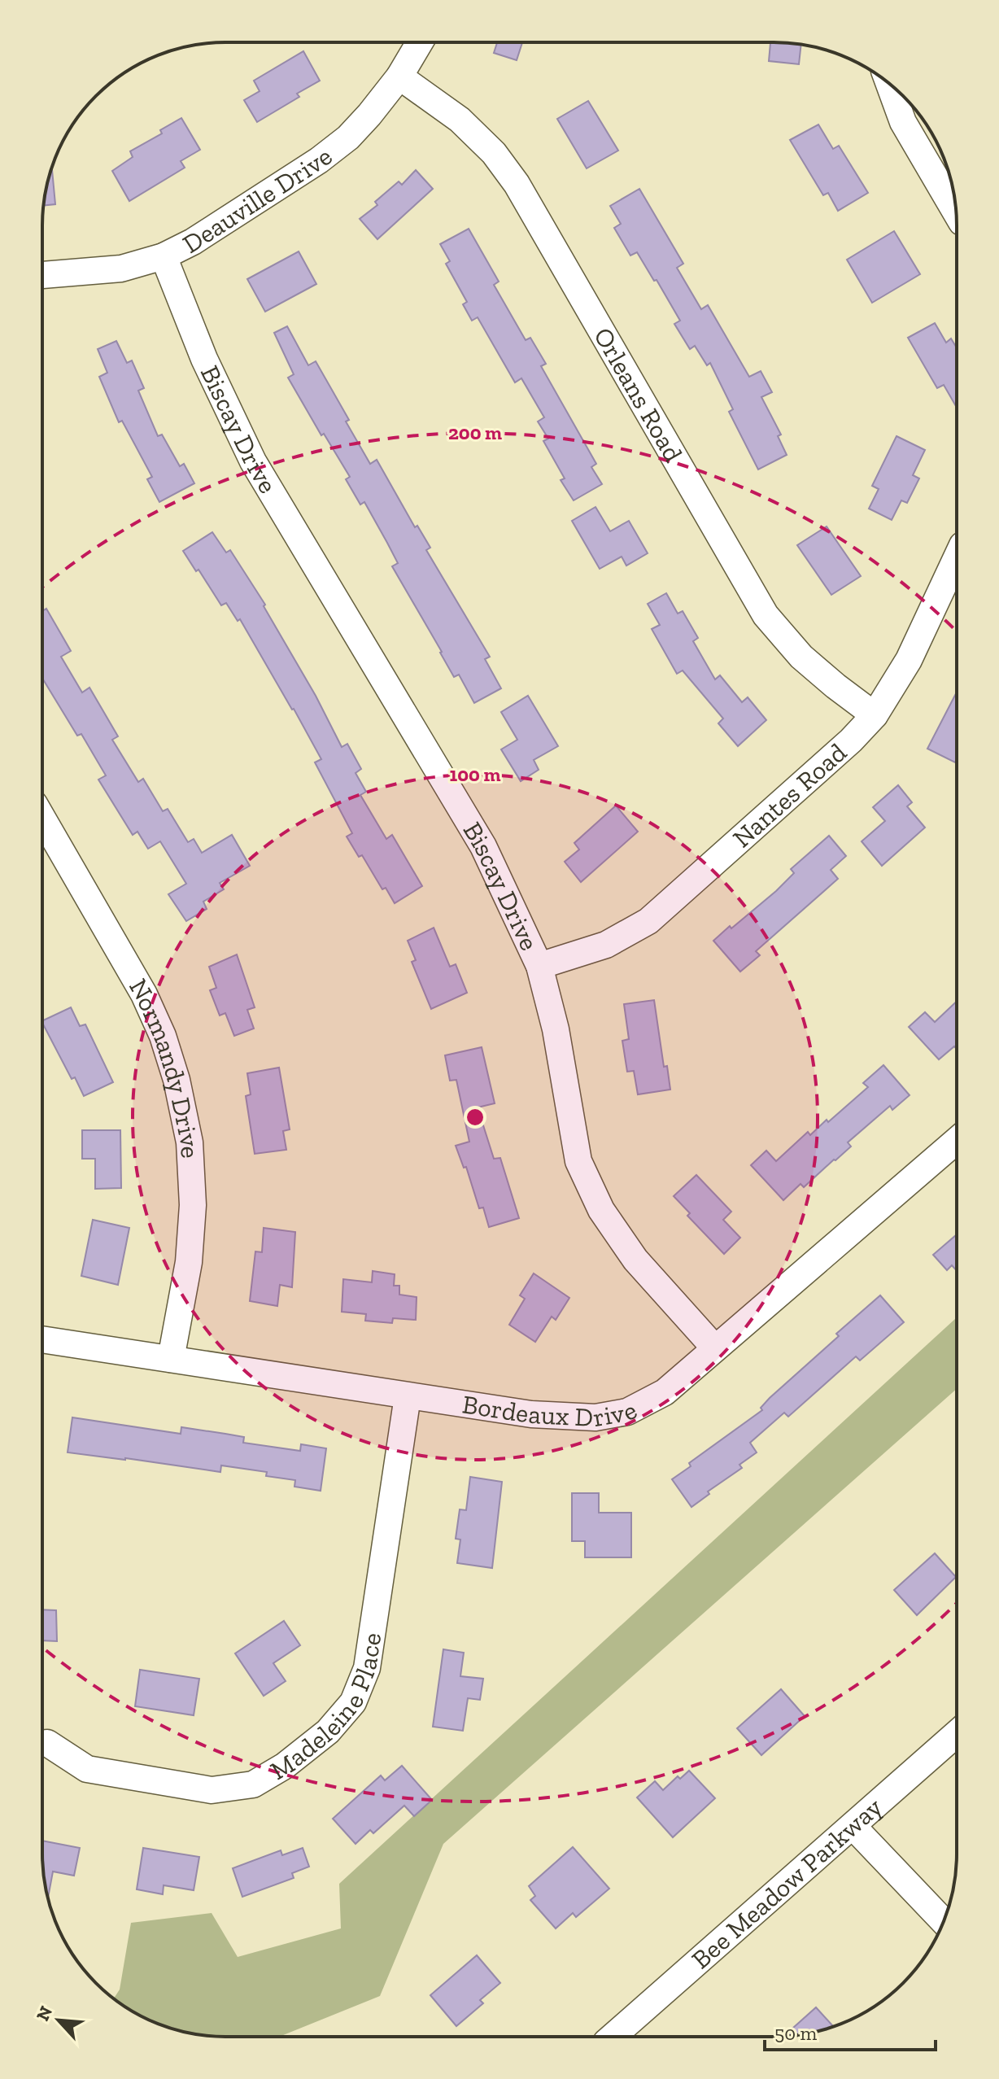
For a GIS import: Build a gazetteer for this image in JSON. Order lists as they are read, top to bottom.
{
  "streets": {
    "street": [
      "Deauville Drive",
      "Orleans Road",
      "Biscay Drive",
      "Nantes Road",
      "Normandy Drive",
      "Bordeaux Drive",
      "Madeleine Place",
      "Bee Meadow Parkway"
    ]
  },
  "crossings": [
    ["Deauville Drive", "Orleans Road"],
    ["Deauville Drive", "Biscay Drive"],
    ["Orleans Road", "Nantes Road"],
    ["Biscay Drive", "Nantes Road"],
    ["Biscay Drive", "Bordeaux Drive"],
    ["Normandy Drive", "Bordeaux Drive"],
    ["Bordeaux Drive", "Madeleine Place"]
  ],
  "scale_bar": "50 m",
  "north": "top left",
  "rings": ["200 m", "100 m"]
}
